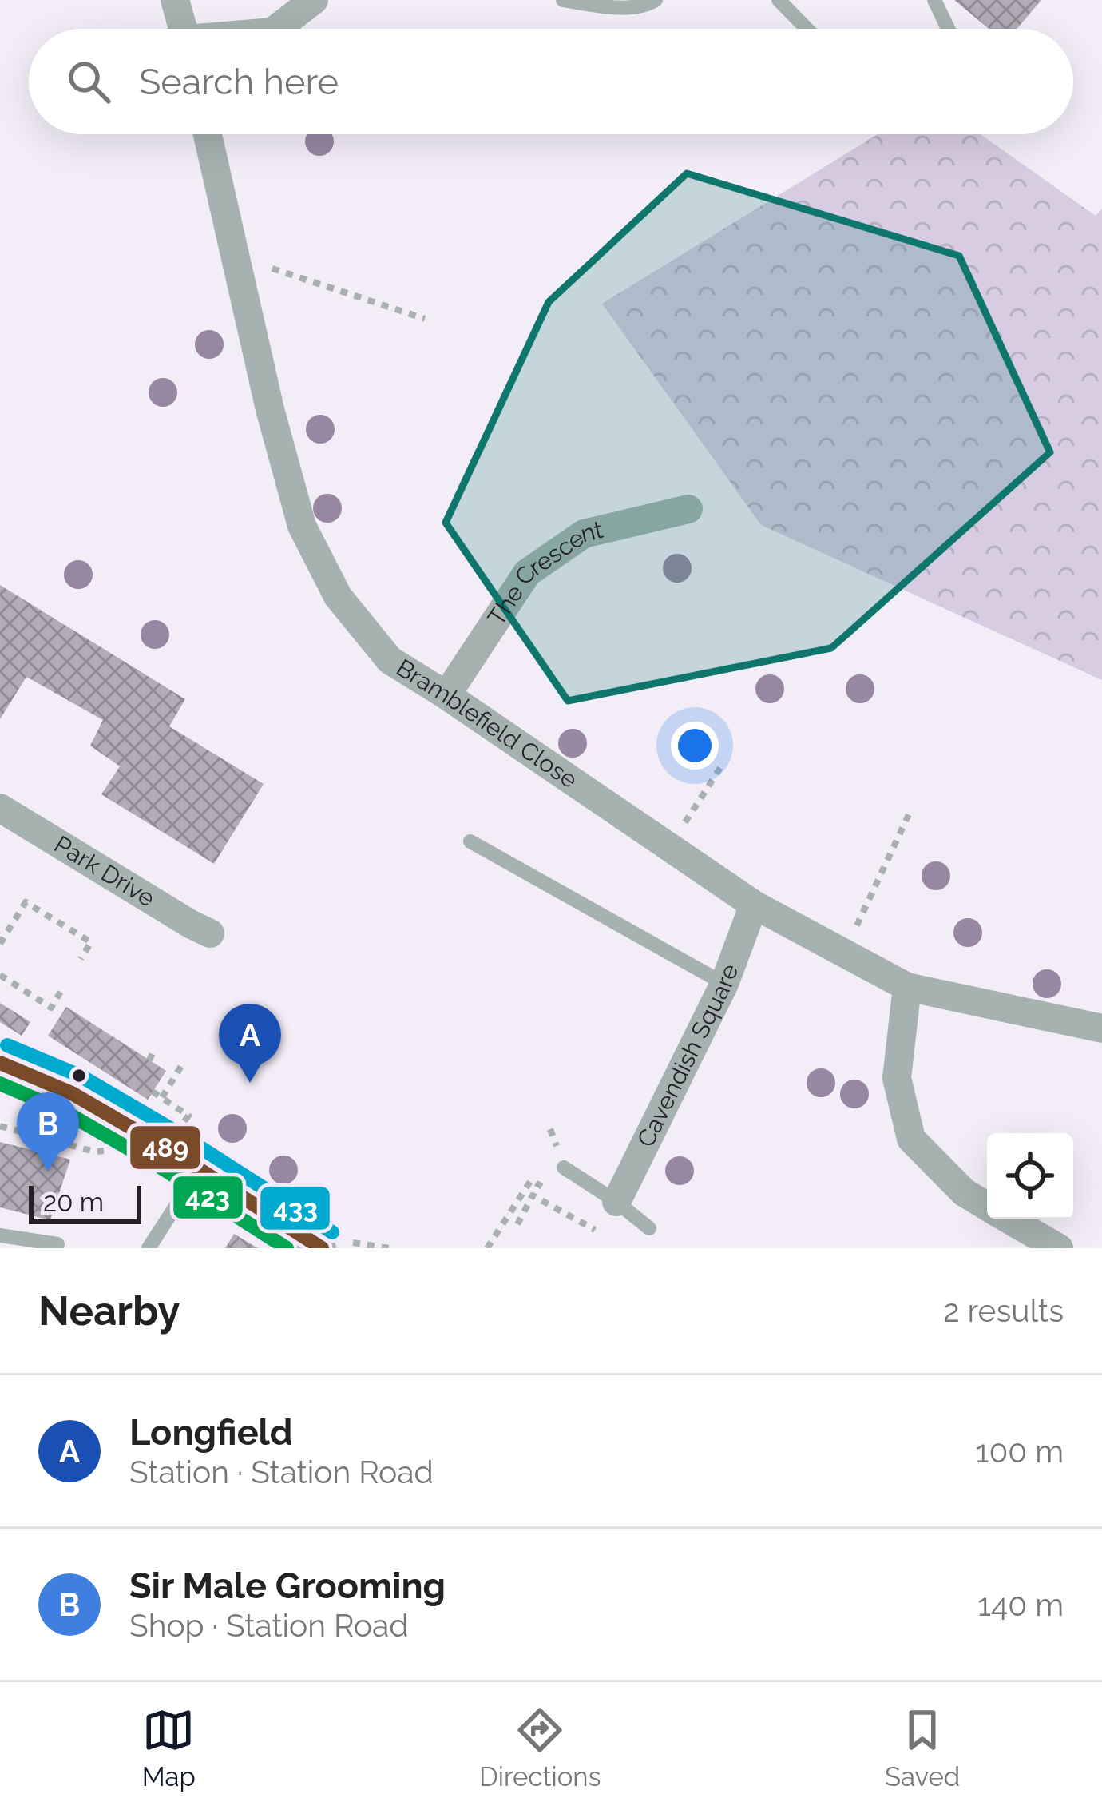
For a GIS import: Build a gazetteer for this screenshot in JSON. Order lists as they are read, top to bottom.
{
  "streets": {
    "street": [
      "The Crescent",
      "Bramblefield Close",
      "Park Drive",
      "Cavendish Square"
    ]
  },
  "crossings": [
    ["The Crescent", "Bramblefield Close"],
    ["Bramblefield Close", "Cavendish Square"]
  ],
  "lines": ["transit line 433", "transit line 489", "transit line 423"],
  "scale_bar": "20 m",
  "page": {
    "search": "Search here",
    "pins": ["A", "B"],
    "scale": "20 m",
    "heading": ["Nearby", "2 results"],
    "list": [
      {
        "mark": "A",
        "name": "Longfield",
        "note": "Station · Station Road",
        "value": "100 m"
      },
      {
        "mark": "B",
        "name": "Sir Male Grooming",
        "note": "Shop · Station Road",
        "value": "140 m"
      }
    ],
    "nav": ["Map", "Directions", "Saved"]
  }
}
